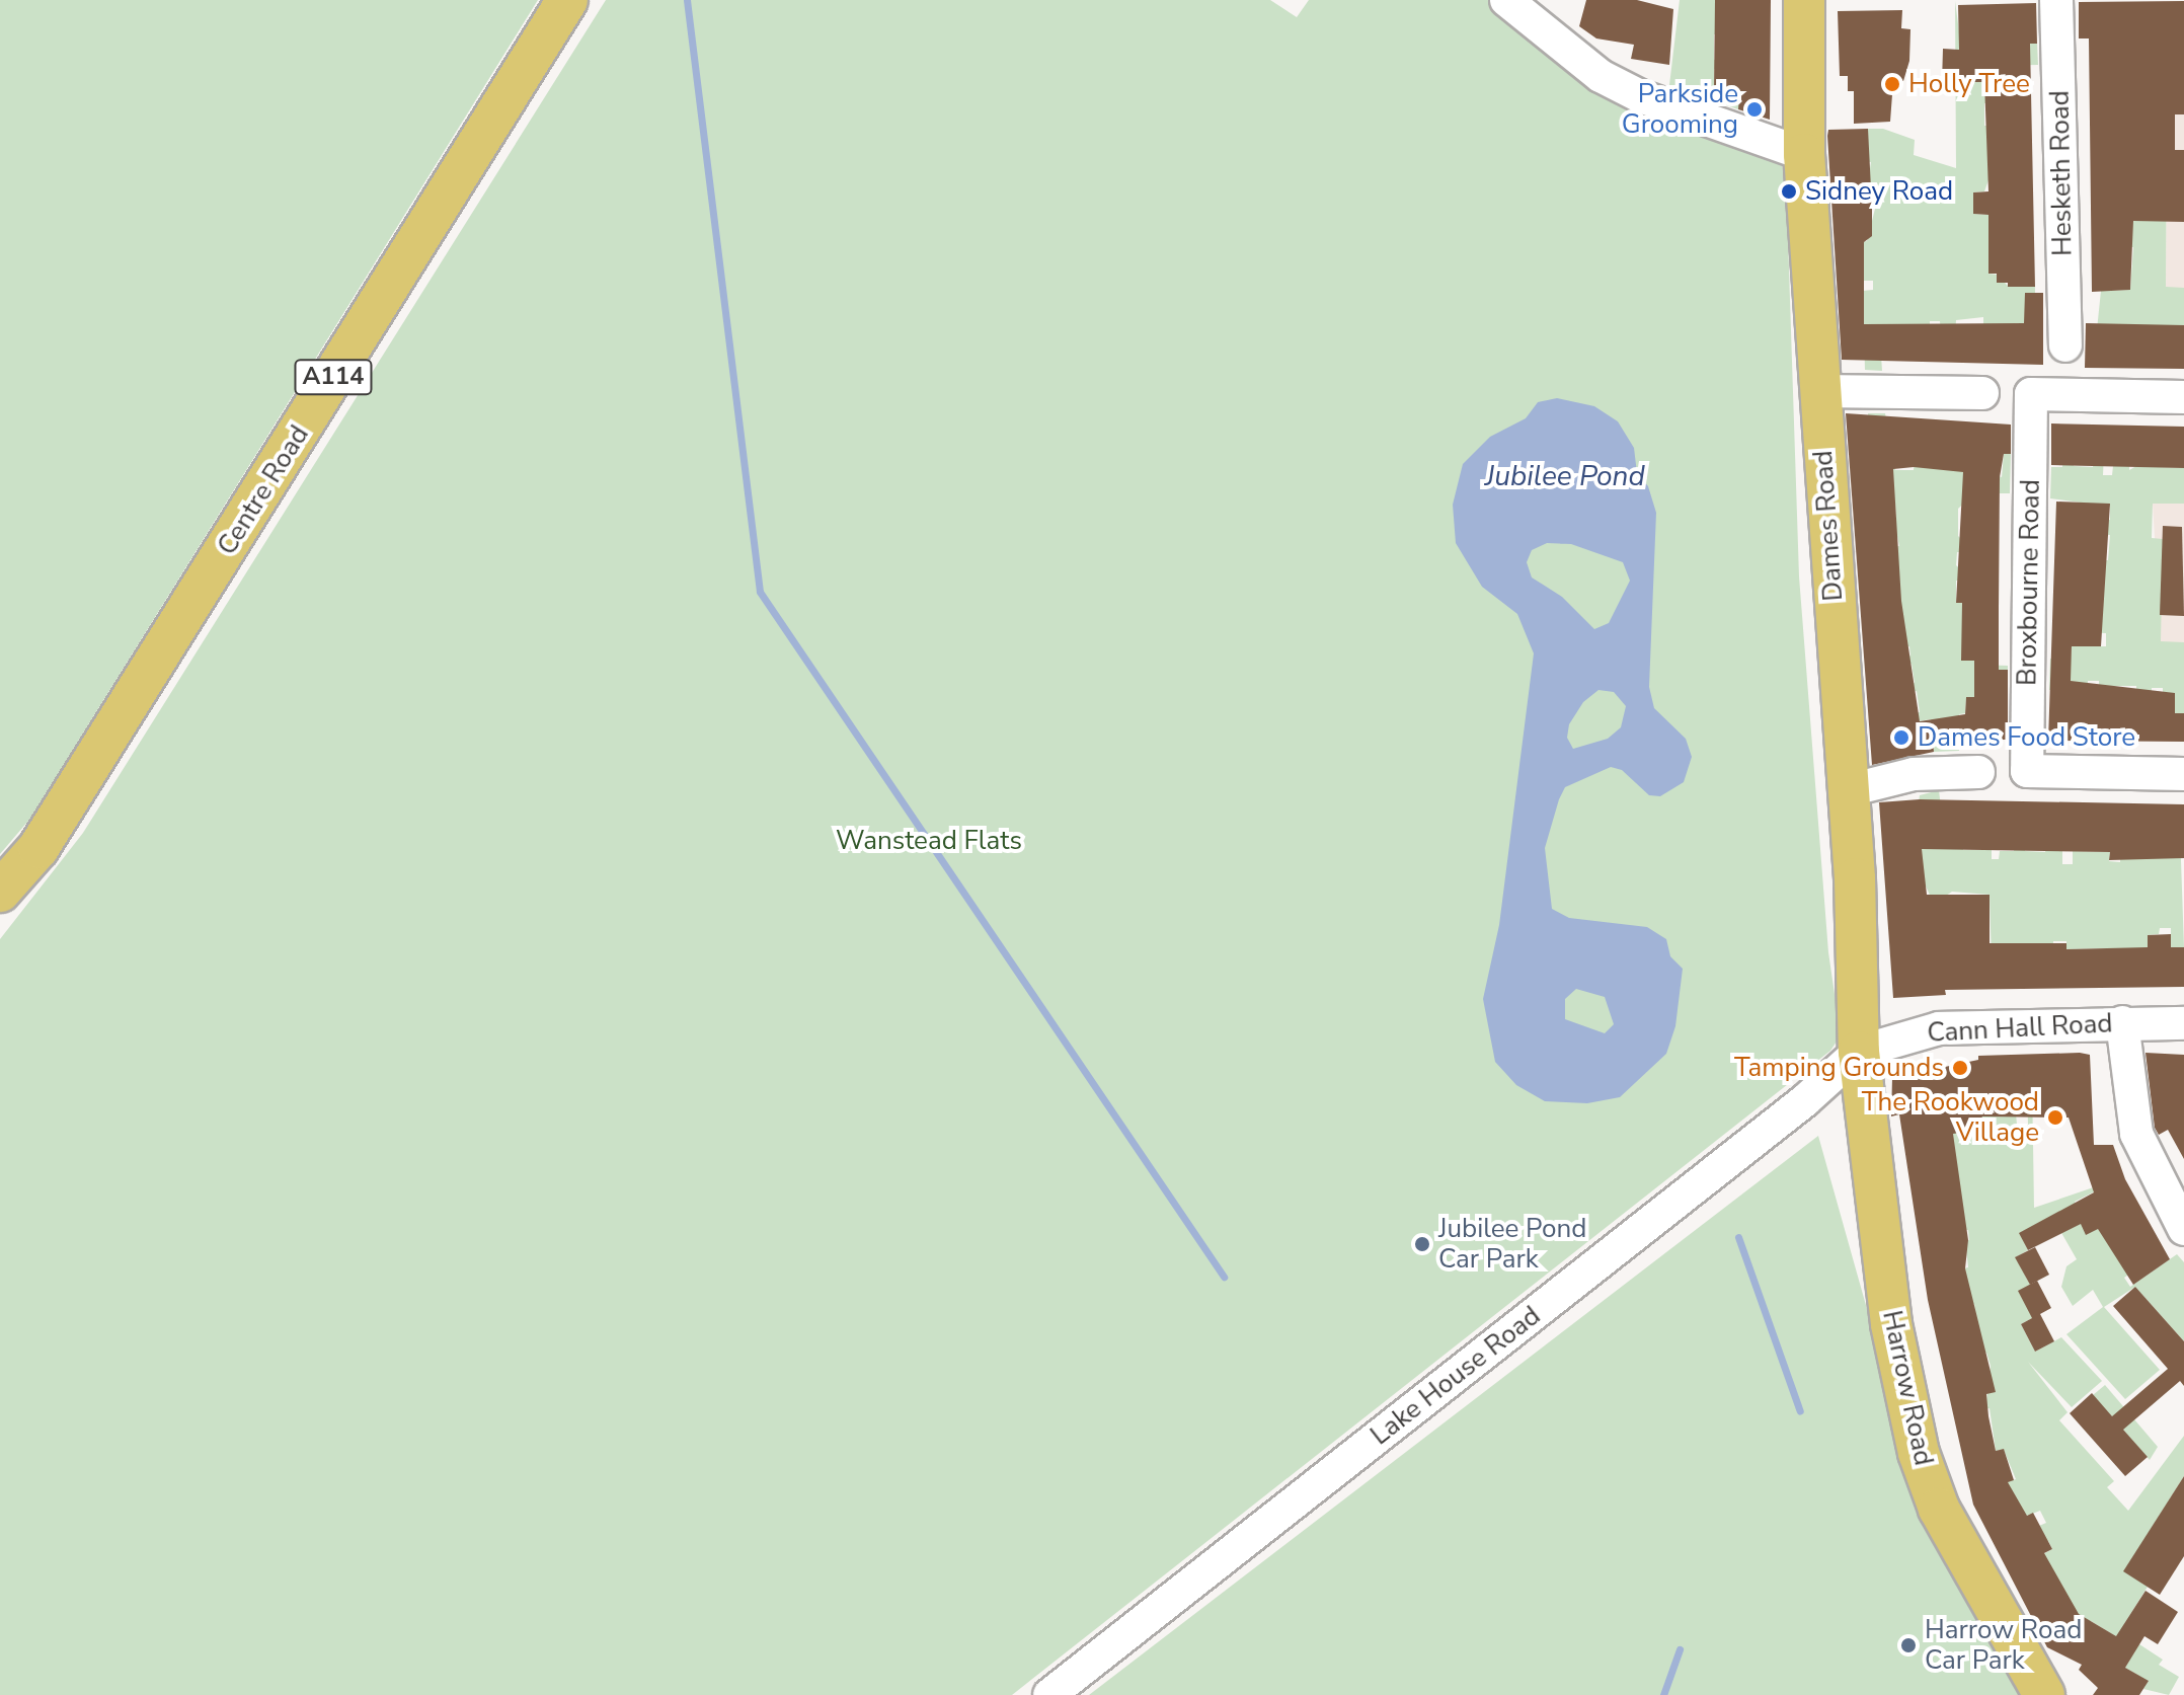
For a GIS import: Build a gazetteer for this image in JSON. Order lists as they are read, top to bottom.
{
  "streets": {
    "main road": [
      "A114",
      "Centre Road",
      "Dames Road",
      "Harrow Road"
    ],
    "street": [
      "Hesketh Road",
      "Broxbourne Road",
      "Cann Hall Road",
      "Lake House Road"
    ]
  },
  "crossings": [
    ["Dames Road", "Cann Hall Road"],
    ["Dames Road", "Lake House Road"],
    ["Dames Road", "Harrow Road"],
    ["Cann Hall Road", "Lake House Road"],
    ["Cann Hall Road", "Harrow Road"],
    ["Lake House Road", "Harrow Road"]
  ],
  "water": ["Jubilee Pond"],
  "parks": ["Wanstead Flats"],
  "places": [
    "Holly Tree",
    "Parkside Grooming",
    "Sidney Road",
    "Dames Food Store",
    "Tamping Grounds",
    "The Rookwood Village",
    "Jubilee Pond Car Park",
    "Harrow Road Car Park"
  ]
}
